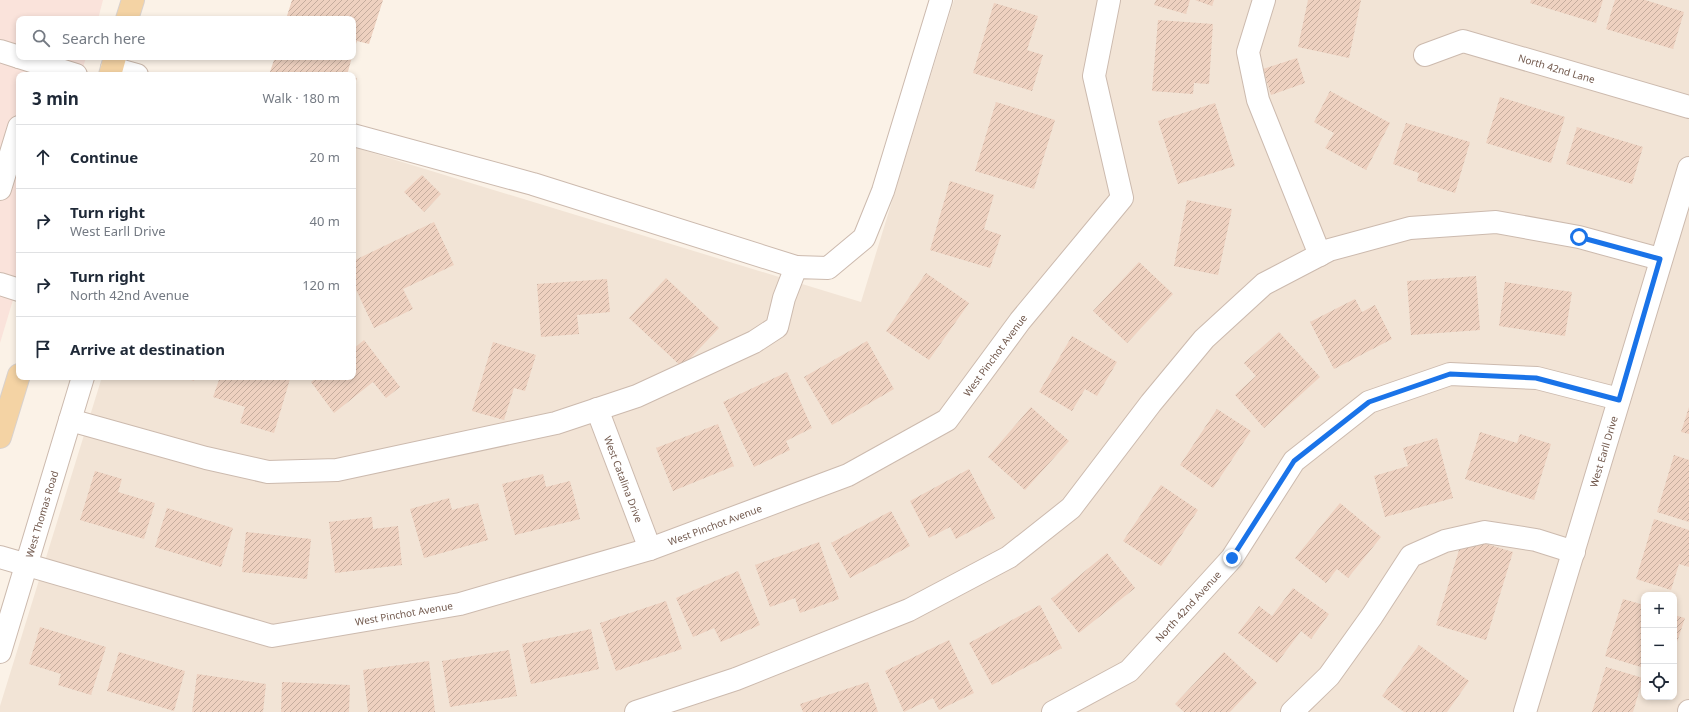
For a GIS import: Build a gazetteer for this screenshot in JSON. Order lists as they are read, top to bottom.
{
  "streets": {
    "street": [
      "North 42nd Lane",
      "West Pinchot Avenue",
      "West Earll Drive",
      "West Catalina Drive",
      "West Thomas Road",
      "North 42nd Avenue"
    ]
  },
  "crossings": [
    ["West Pinchot Avenue", "West Catalina Drive"],
    ["West Pinchot Avenue", "West Thomas Road"],
    ["West Earll Drive", "North 42nd Avenue"]
  ],
  "page": {
    "search": "Search here",
    "heading": ["3 min", "Walk · 180 m"],
    "list": [
      ["Continue", "20 m"],
      ["Turn right", "West Earll Drive", "40 m"],
      ["Turn right", "North 42nd Avenue", "120 m"],
      "Arrive at destination"
    ],
    "map_buttons": ["+", "−"]
  }
}
